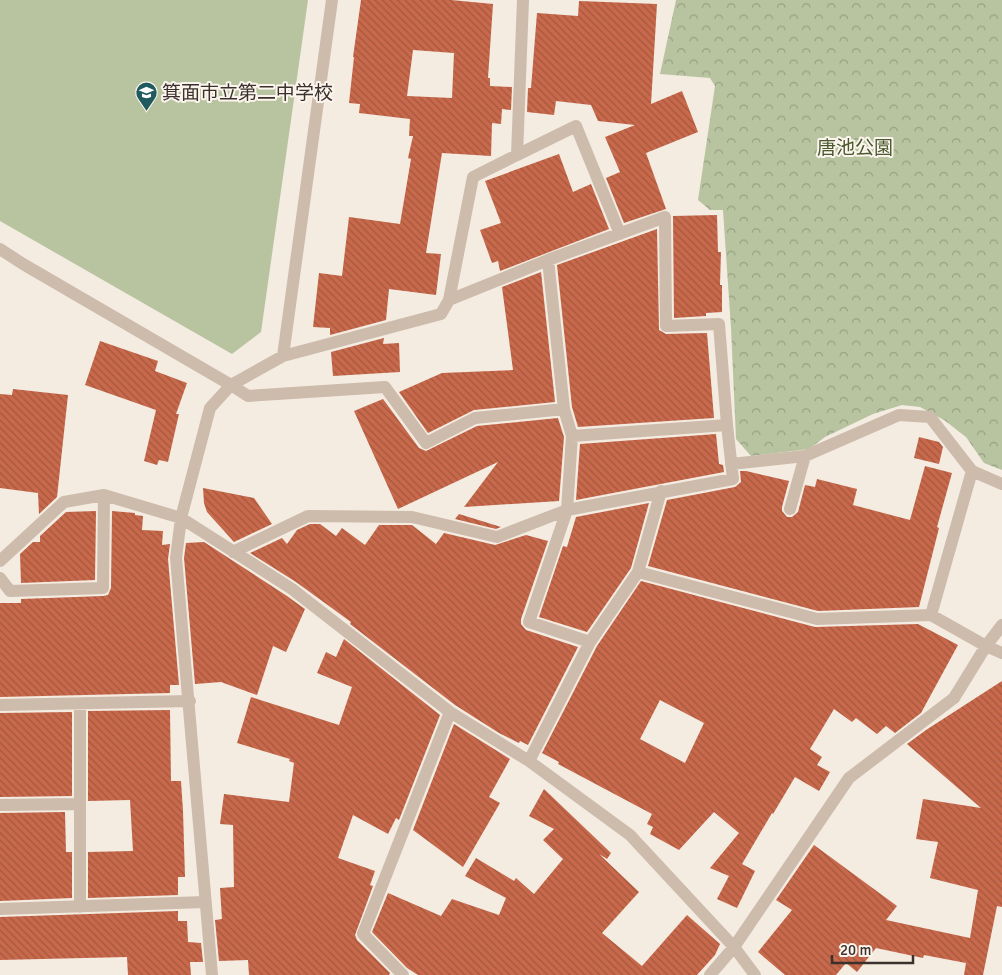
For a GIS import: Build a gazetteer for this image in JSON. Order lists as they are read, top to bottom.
{
  "parks": ["唐池公園"],
  "places": {
    "school or university": ["箕面市立第二中学校"]
  },
  "scale_bar": "20 m"
}
